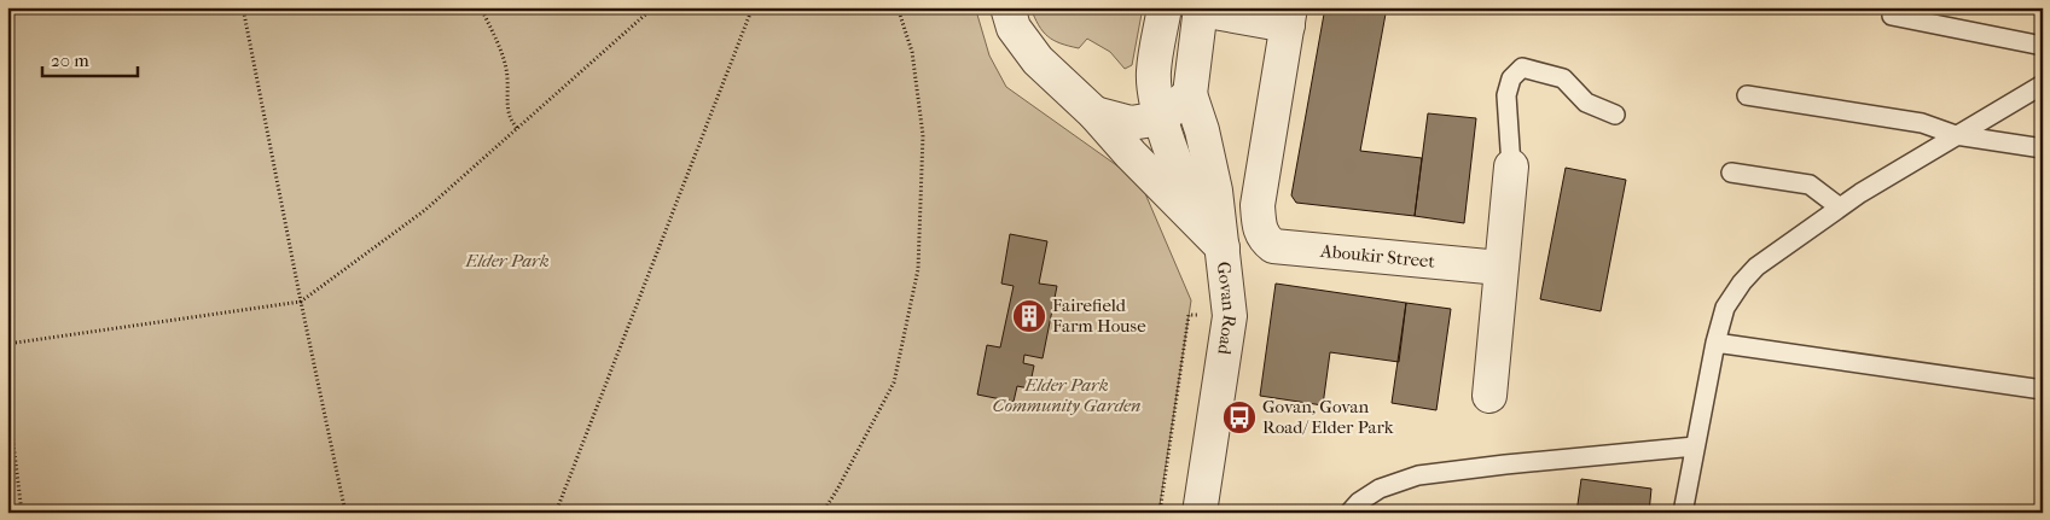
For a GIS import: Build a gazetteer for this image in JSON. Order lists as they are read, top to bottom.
{
  "streets": {
    "street": ["Aboukir Street", "Govan Road"]
  },
  "parks": ["Elder Park", "Elder Park Community Garden"],
  "places": {
    "building": ["Fairefield Farm House"],
    "bus stop": ["Govan, Govan Road/ Elder Park"]
  },
  "scale_bar": "20 m"
}
